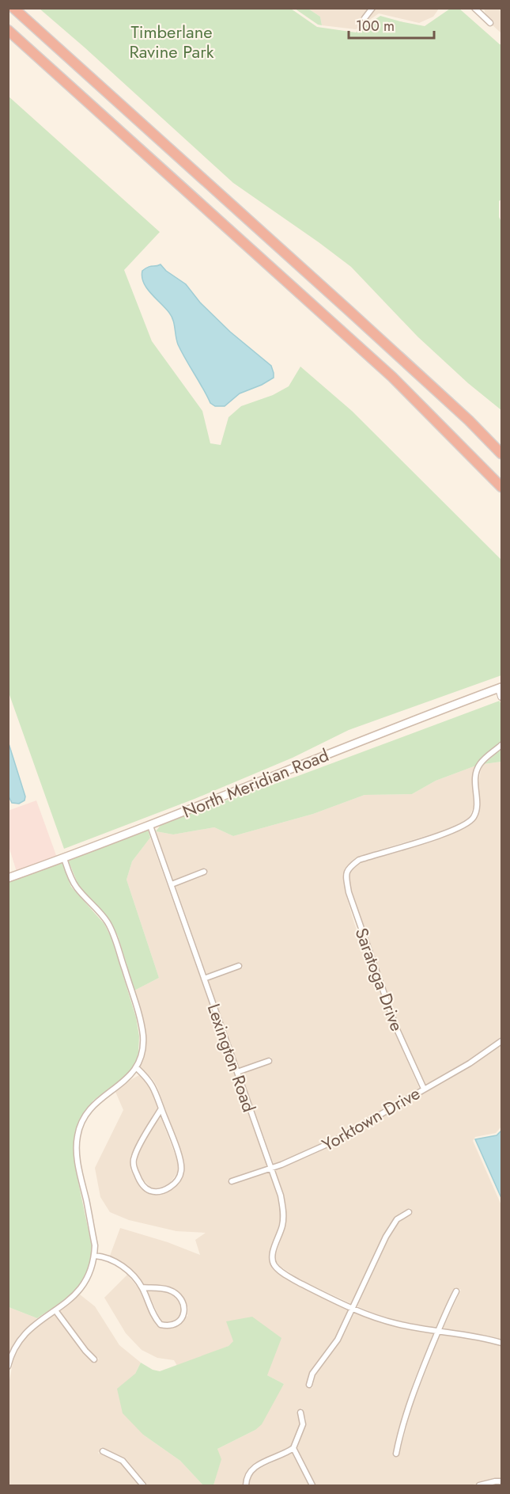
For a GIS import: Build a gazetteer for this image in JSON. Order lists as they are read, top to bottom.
{
  "streets": {
    "main road": ["North Meridian Road"],
    "street": ["Saratoga Drive", "Lexington Road", "Yorktown Drive"]
  },
  "crossings": [
    ["North Meridian Road", "Lexington Road"],
    ["Saratoga Drive", "Yorktown Drive"],
    ["Lexington Road", "Yorktown Drive"]
  ],
  "parks": ["Timberlane Ravine Park"],
  "scale_bar": "100 m"
}
